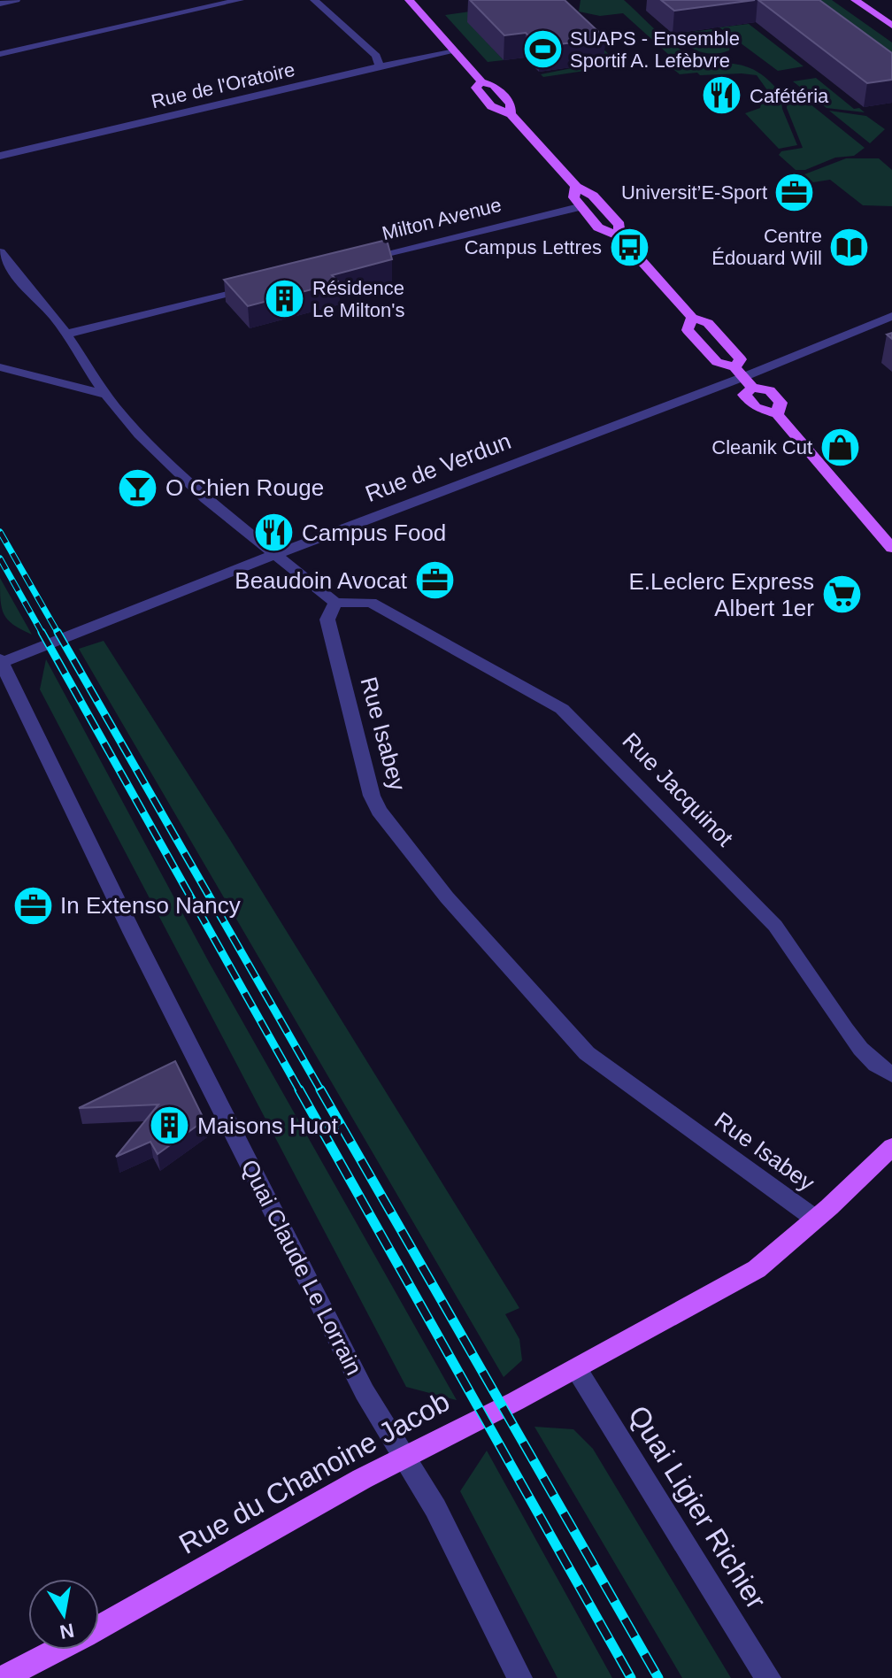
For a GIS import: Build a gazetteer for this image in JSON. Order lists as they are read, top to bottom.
{
  "streets": {
    "main road": ["Rue du Chanoine Jacob"],
    "street": [
      "Rue de l'Oratoire",
      "Milton Avenue",
      "Rue de Verdun",
      "Rue Isabey",
      "Rue Jacquinot",
      "Quai Claude Le Lorrain",
      "Quai Ligier Richier"
    ]
  },
  "crossings": [
    ["Rue de Verdun", "Quai Claude Le Lorrain"],
    ["Rue Isabey", "Rue Jacquinot"],
    ["Rue Isabey", "Rue du Chanoine Jacob"],
    ["Quai Claude Le Lorrain", "Rue du Chanoine Jacob"],
    ["Rue du Chanoine Jacob", "Quai Ligier Richier"]
  ],
  "places": {
    "sports": ["SUAPS - Ensemble Sportif A. Lefèbvre"],
    "restaurant": ["Cafétéria", "Campus Food"],
    "office": ["Universit’E-Sport", "Beaudoin Avocat", "In Extenso Nancy"],
    "bus stop": ["Campus Lettres"],
    "library": ["Centre Édouard Will"],
    "building": ["Résidence Le Milton's", "Maisons Huot"],
    "shop": ["Cleanik Cut"],
    "bar": ["O Chien Rouge"],
    "supermarket": ["E.Leclerc Express Albert 1er"]
  },
  "north": "bottom"
}
